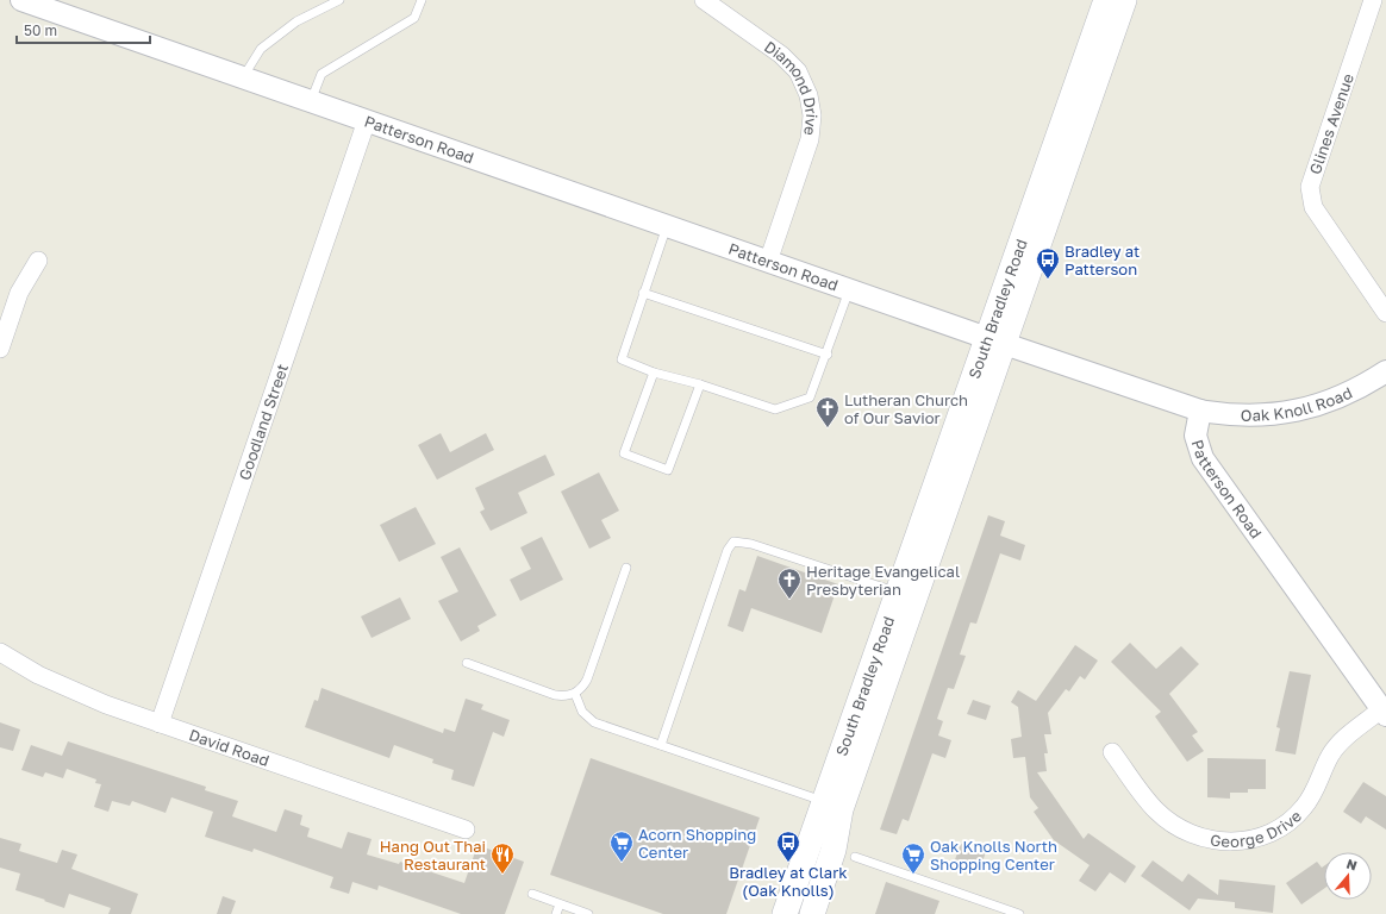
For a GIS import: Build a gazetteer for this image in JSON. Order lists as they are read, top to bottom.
{
  "streets": {
    "main road": ["South Bradley Road"],
    "street": [
      "Diamond Drive",
      "Glines Avenue",
      "Patterson Road",
      "Oak Knoll Road",
      "Goodland Street",
      "David Road",
      "George Drive"
    ]
  },
  "crossings": [
    ["Diamond Drive", "Patterson Road"],
    ["Patterson Road", "South Bradley Road"],
    ["Patterson Road", "Oak Knoll Road"],
    ["Patterson Road", "Goodland Street"],
    ["Patterson Road", "George Drive"],
    ["Goodland Street", "David Road"]
  ],
  "places": {
    "bus stop": ["Bradley at Patterson", "Bradley at Clark (Oak Knolls)"],
    "church": ["Lutheran Church of Our Savior", "Heritage Evangelical Presbyterian"],
    "supermarket": ["Acorn Shopping Center", "Oak Knolls North Shopping Center"],
    "restaurant": ["Hang Out Thai Restaurant"]
  },
  "scale_bar": "50 m",
  "north": "top"
}
